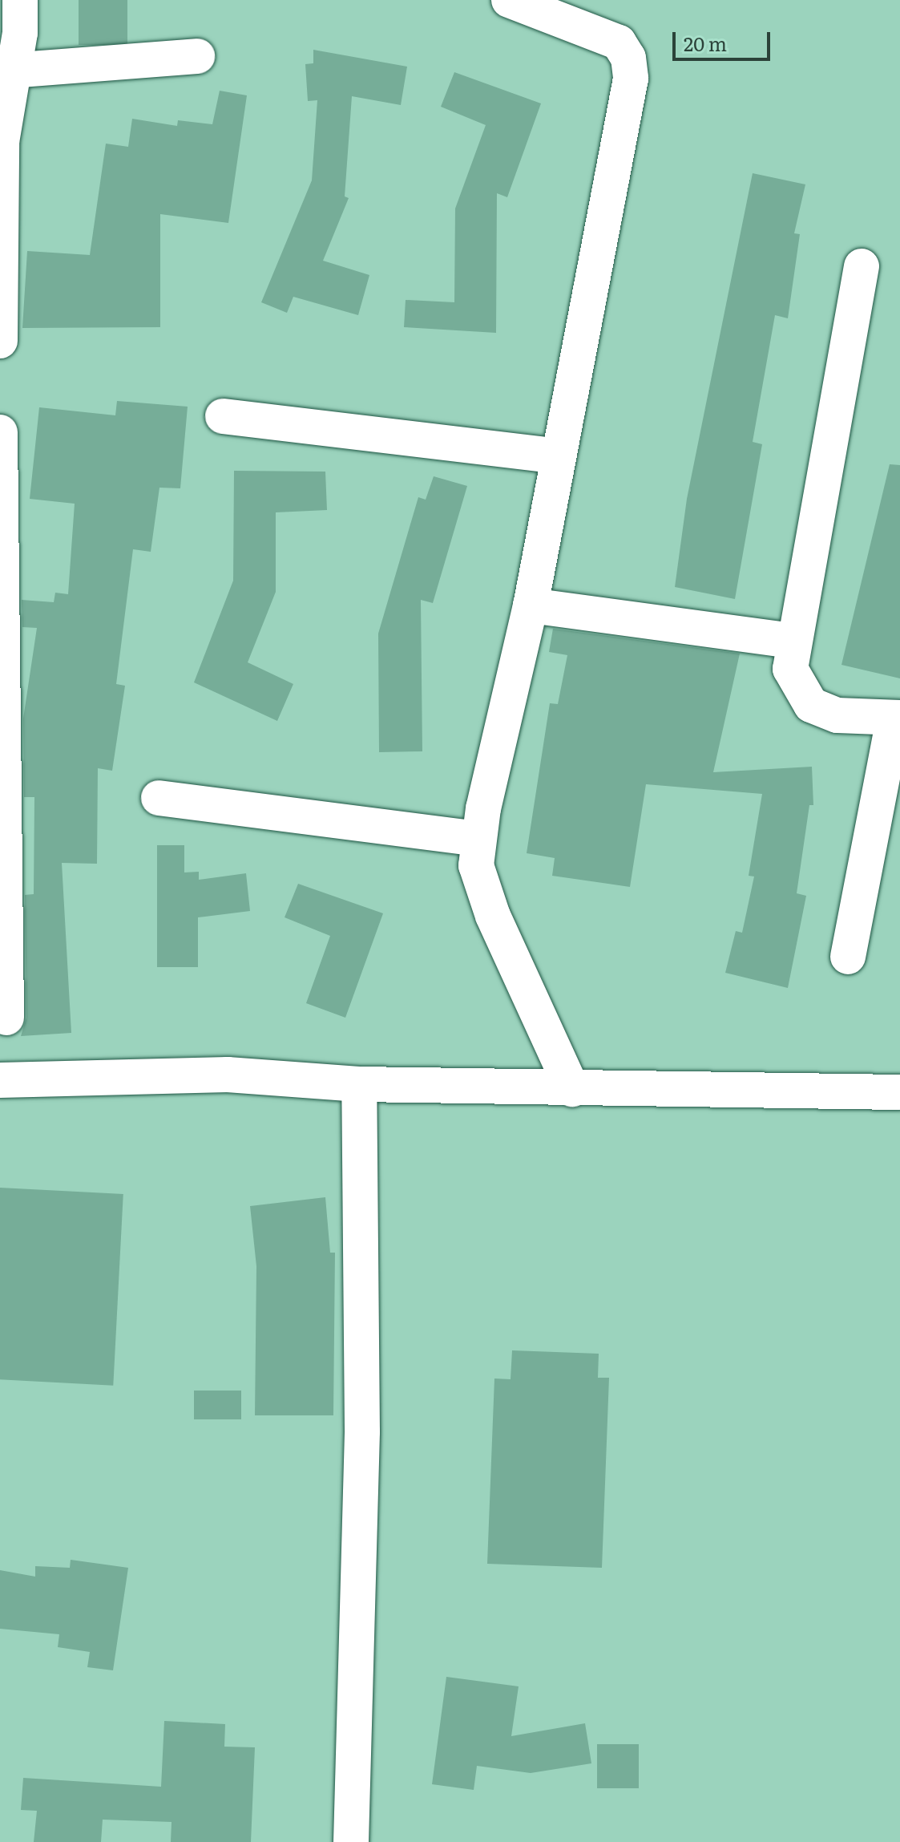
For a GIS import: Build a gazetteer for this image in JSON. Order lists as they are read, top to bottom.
{
  "scale_bar": "20 m"
}
